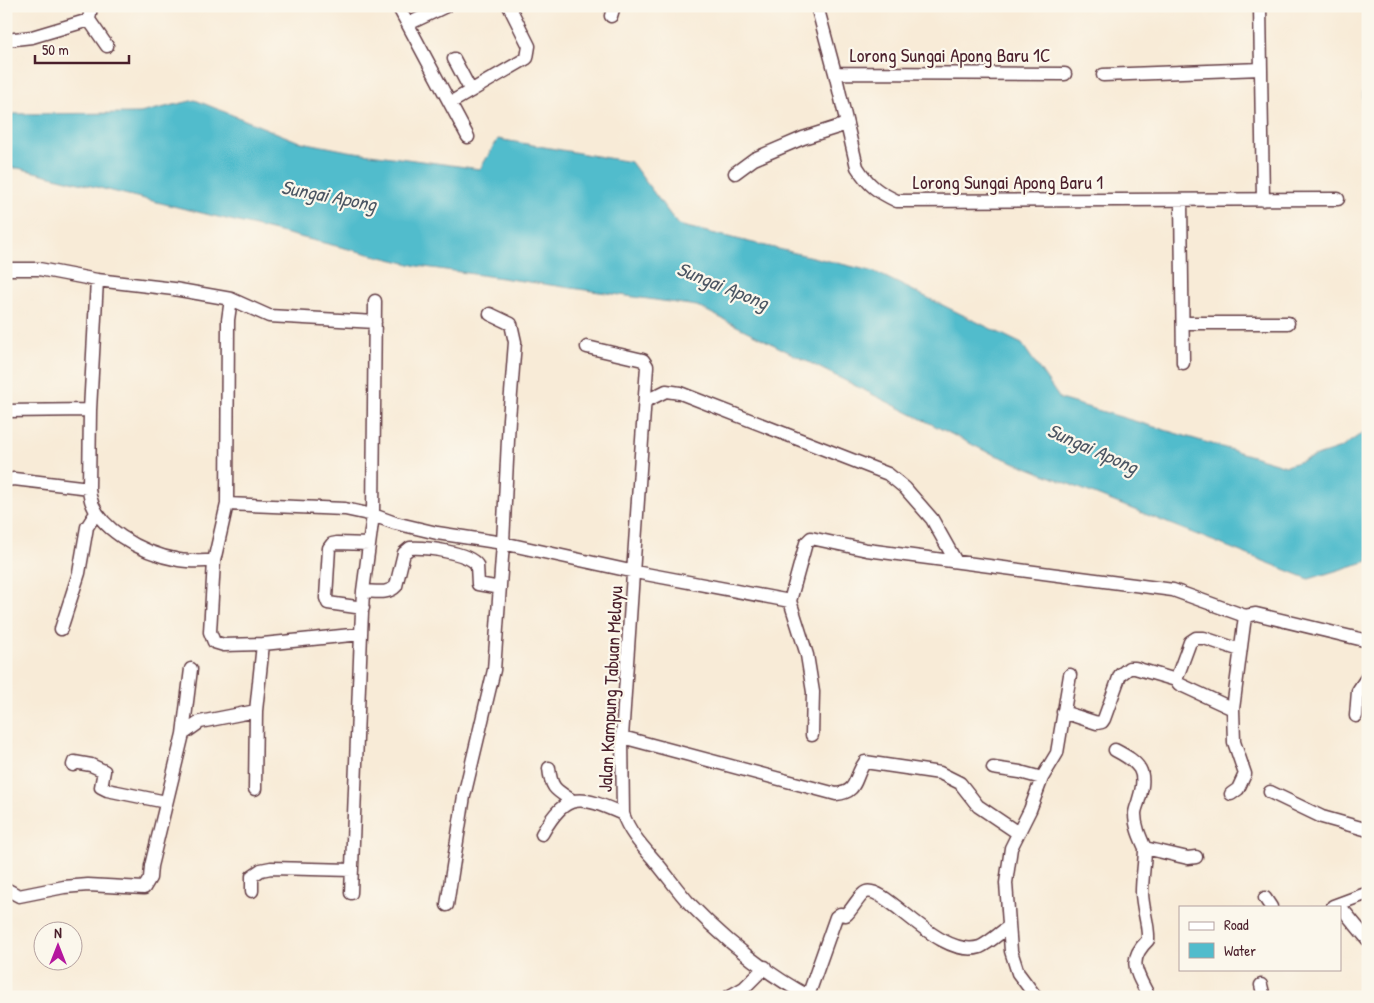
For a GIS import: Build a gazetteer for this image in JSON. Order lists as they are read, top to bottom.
{
  "streets": {
    "street": ["Lorong Sungai Apong Baru 1C", "Lorong Sungai Apong Baru 1", "Jalan Kampung Tabuan Melayu"]
  },
  "crossings": [
    ["Lorong Sungai Apong Baru 1C", "Lorong Sungai Apong Baru 1"]
  ],
  "water": ["Sungai Apong"],
  "legend": ["Road", "Water"],
  "scale_bar": "50 m",
  "north": "top"
}
